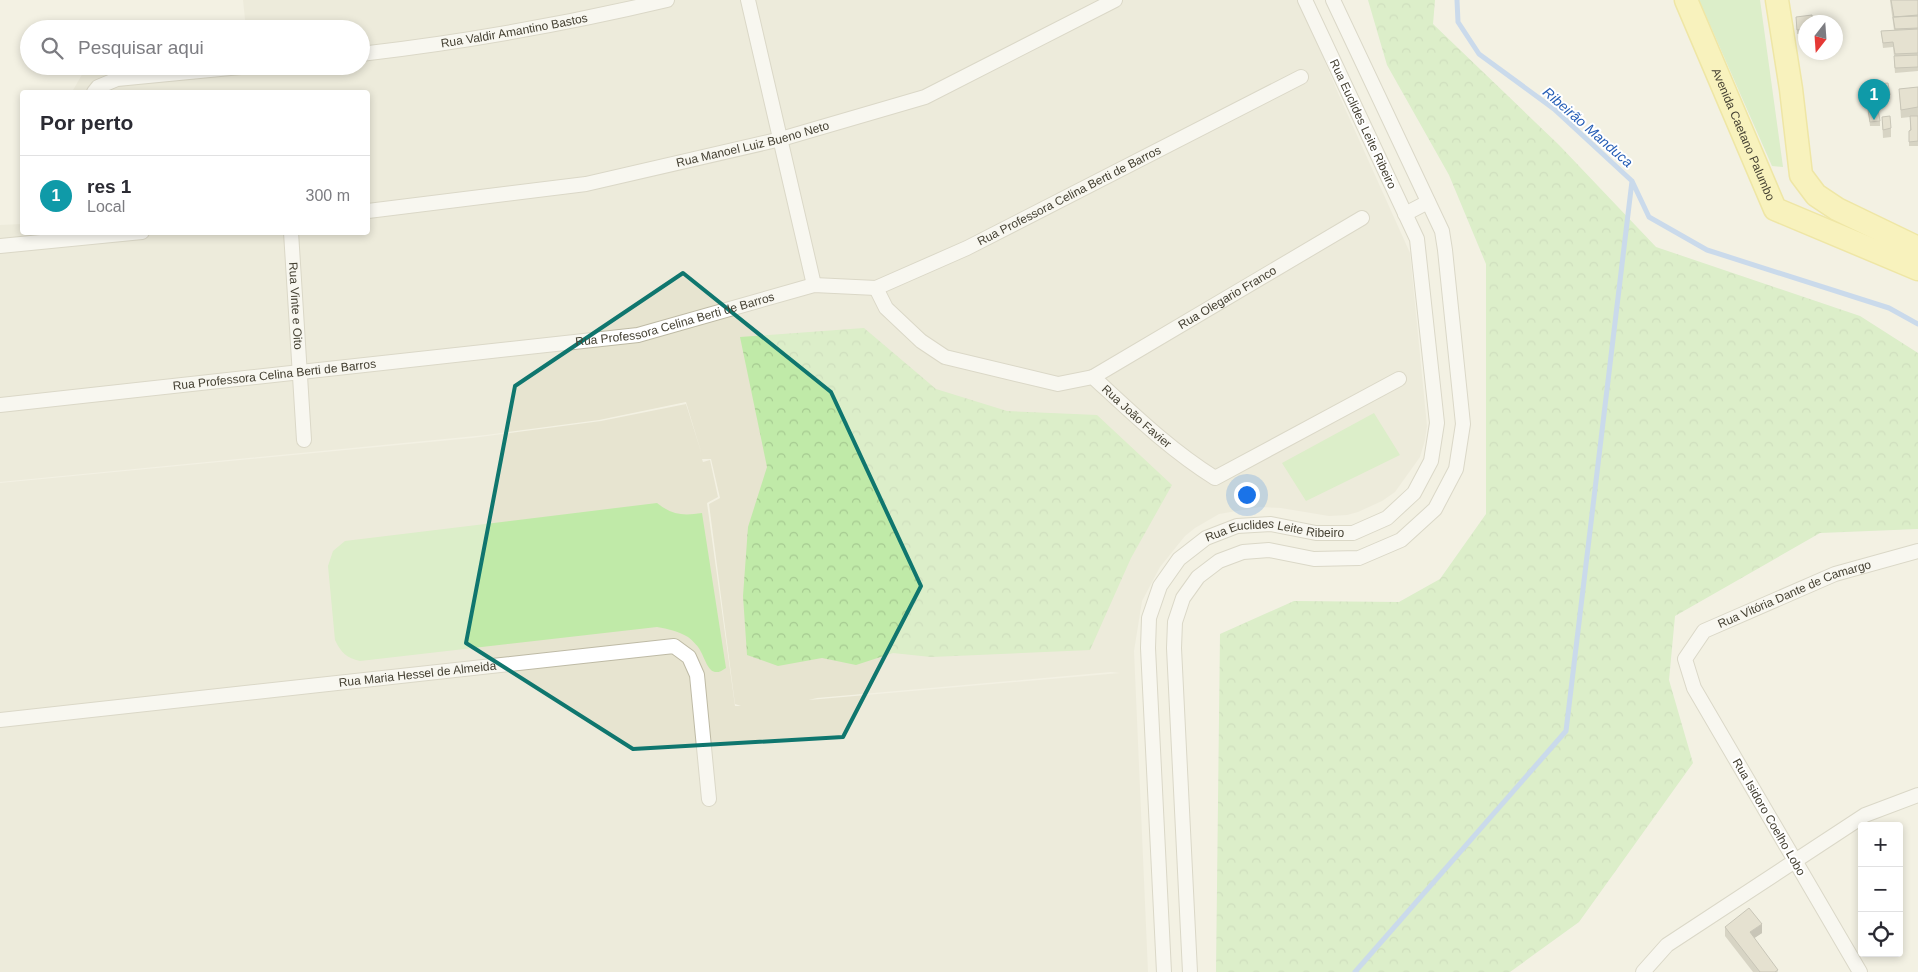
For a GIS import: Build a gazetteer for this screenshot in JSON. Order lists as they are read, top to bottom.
{
  "streets": {
    "main road": ["Avenida Caetano Palumbo"],
    "street": [
      "Rua Valdir Amantino Bastos",
      "Rua Euclides Leite Ribeiro",
      "Rua Manoel Luiz Bueno Neto",
      "Rua Professora Celina Berti de Barros",
      "Rua Olegario Franco",
      "Rua Vinte e Oito",
      "Rua João Favier",
      "Rua Vitória Dante de Camargo",
      "Rua Maria Hessel de Almeida",
      "Rua Isidoro Coelho Lobo"
    ]
  },
  "crossings": [
    ["Rua Professora Celina Berti de Barros", "Rua Vinte e Oito"],
    ["Rua Professora Celina Berti de Barros", "Rua João Favier"],
    ["Rua Olegario Franco", "Rua João Favier"],
    ["Rua Vitória Dante de Camargo", "Rua Isidoro Coelho Lobo"]
  ],
  "water": ["Ribeirão Manduca"],
  "north": "bottom",
  "page": {
    "search": "Pesquisar aqui",
    "pins": "1",
    "heading": "Por perto",
    "list": [
      {
        "mark": "1",
        "name": "res 1",
        "note": "Local",
        "value": "300 m"
      }
    ],
    "map_buttons": ["+", "−"]
  }
}
